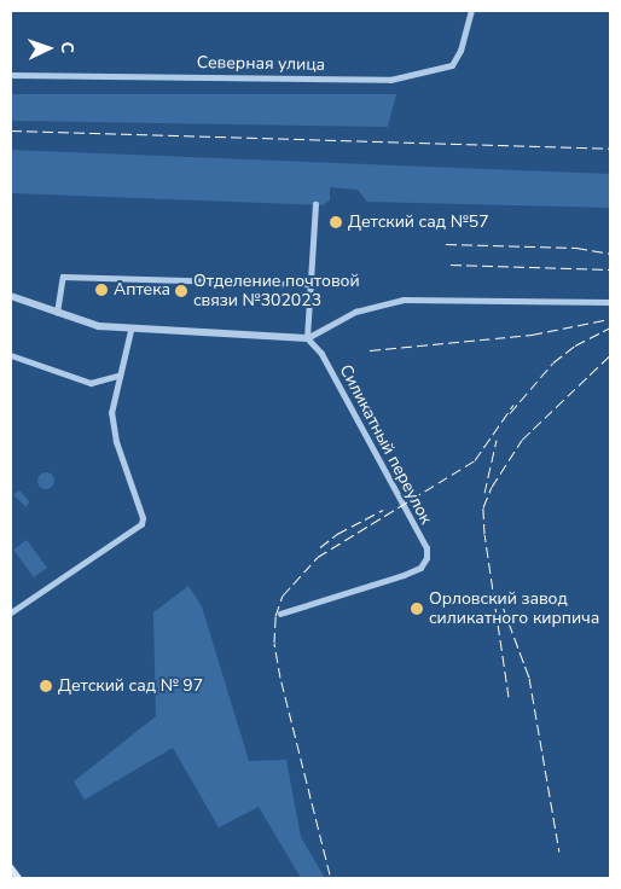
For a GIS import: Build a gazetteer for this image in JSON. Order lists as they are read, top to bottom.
{
  "streets": {
    "street": ["Северная улица", "Силикатный переулок"]
  },
  "places": [
    "Детский сад №57",
    "Аптека",
    "Отделение почтовой связи №302023",
    "Орловский завод силикатного кирпича",
    "Детский сад № 97"
  ],
  "north": "right"
}
